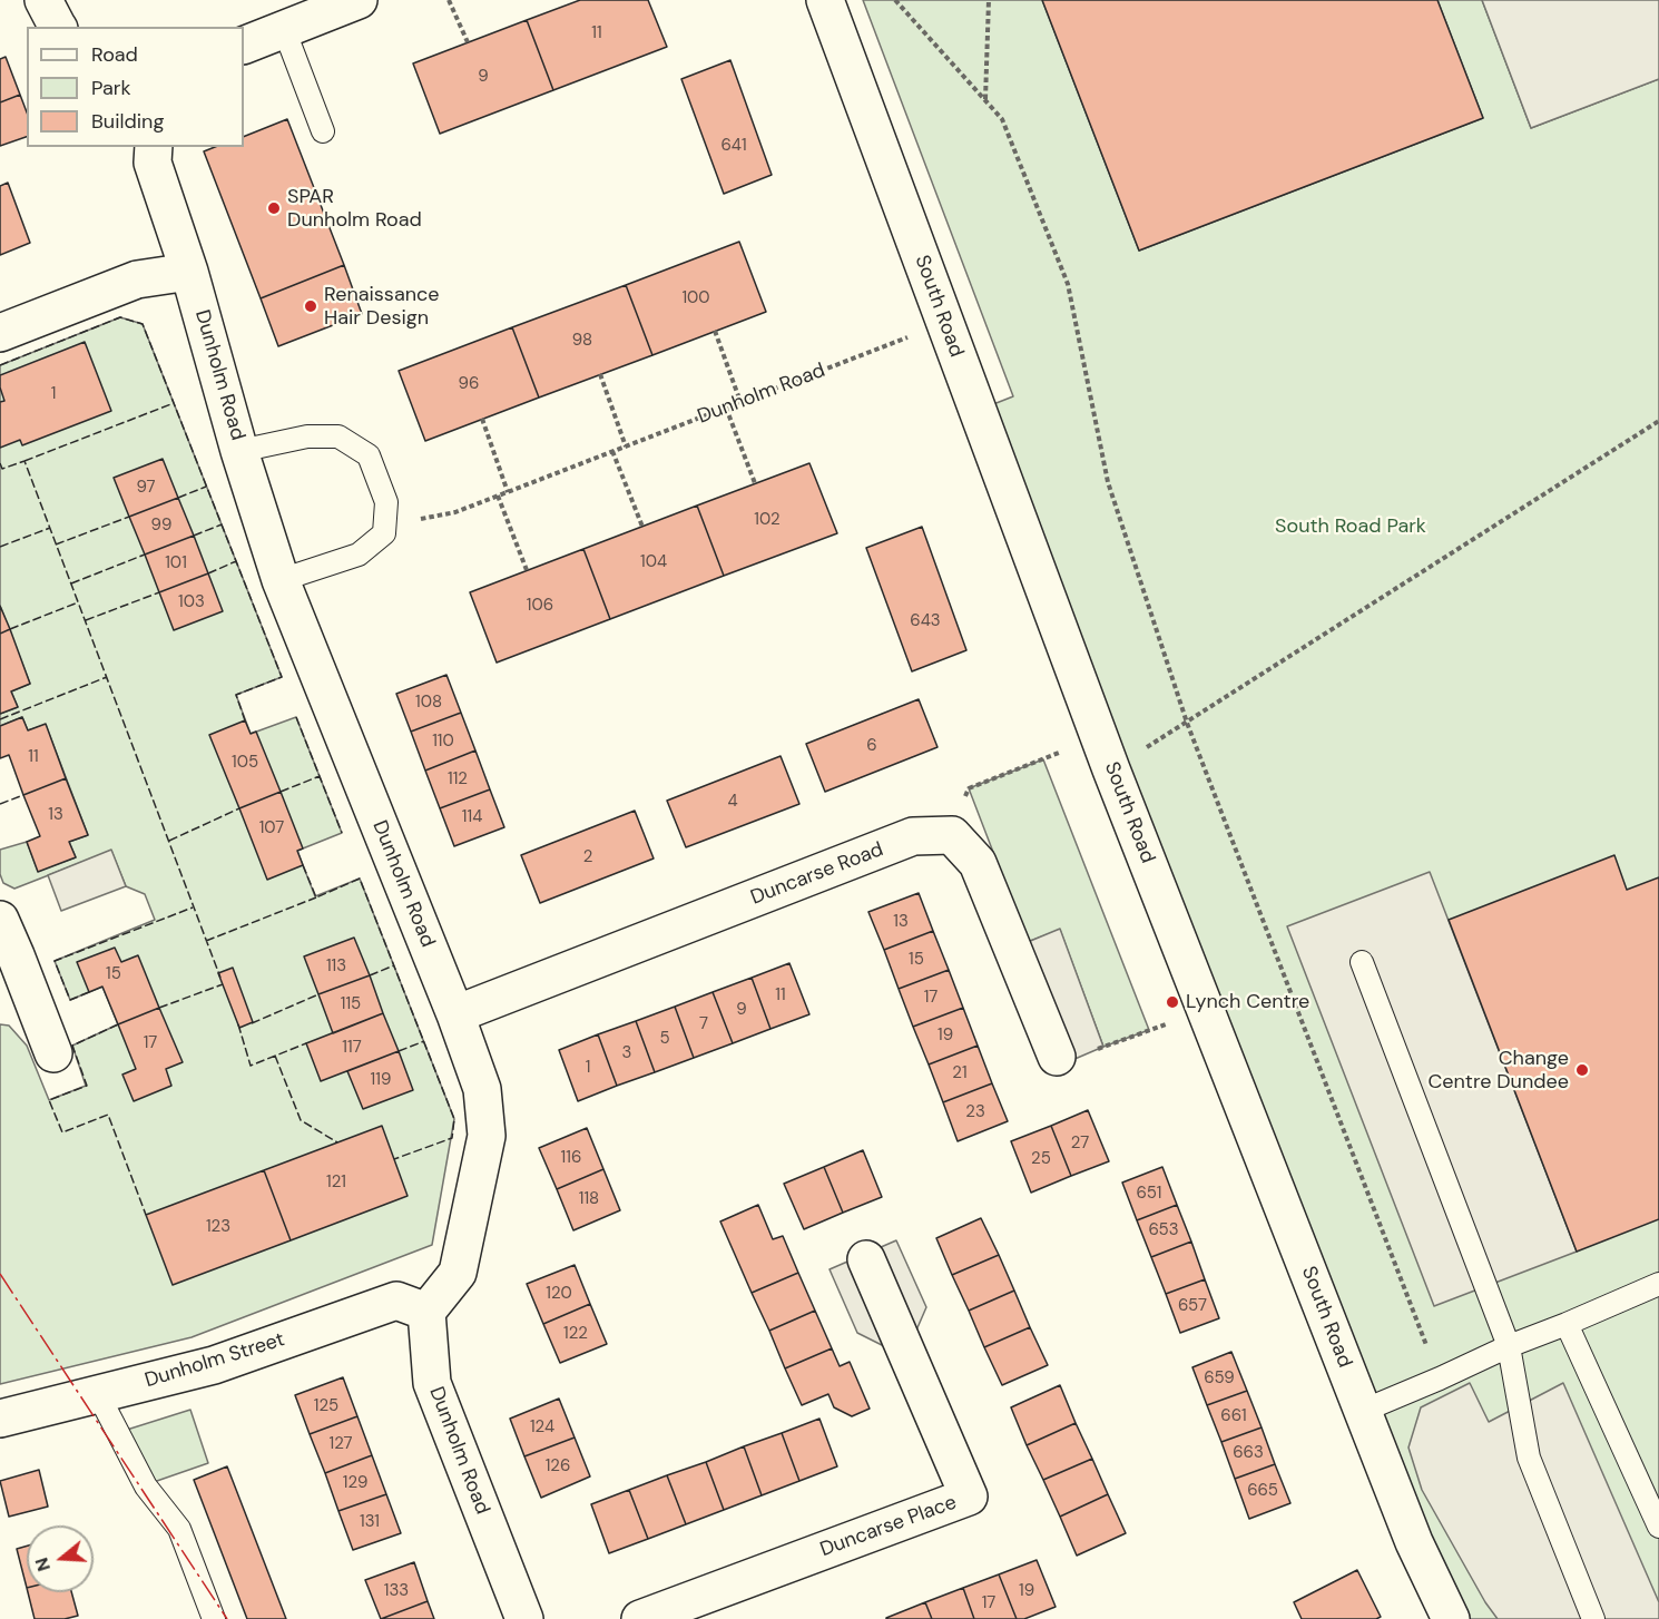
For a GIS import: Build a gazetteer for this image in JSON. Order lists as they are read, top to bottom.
{
  "streets": {
    "street": [
      "South Road",
      "Dunholm Road",
      "Duncarse Road",
      "Dunholm Street",
      "Duncarse Place"
    ]
  },
  "crossings": [
    ["South Road", "Dunholm Road"],
    ["Dunholm Road", "Duncarse Road"],
    ["Dunholm Road", "Dunholm Street"]
  ],
  "parks": ["South Road Park"],
  "places": [
    "SPAR Dunholm Road",
    "Renaissance Hair Design",
    "Lynch Centre",
    "Change Centre Dundee"
  ],
  "house_numbers": [
    "11",
    "9",
    "641",
    "100",
    "98",
    "96",
    "1",
    "97",
    "102",
    "99",
    "104",
    "101",
    "103",
    "106",
    "643",
    "108",
    "110",
    "6",
    "11",
    "105",
    "112",
    "4",
    "13",
    "114",
    "107",
    "2",
    "13",
    "15",
    "113",
    "15",
    "11",
    "17",
    "115",
    "9",
    "7",
    "19",
    "5",
    "17",
    "117",
    "3",
    "1",
    "21",
    "119",
    "23",
    "27",
    "116",
    "25",
    "121",
    "651",
    "118",
    "123",
    "653",
    "120",
    "657",
    "122",
    "659",
    "125",
    "661",
    "124",
    "127",
    "663",
    "126",
    "129",
    "665",
    "131",
    "133",
    "19",
    "17"
  ],
  "legend": ["Road", "Park", "Building"],
  "north": "left"
}
